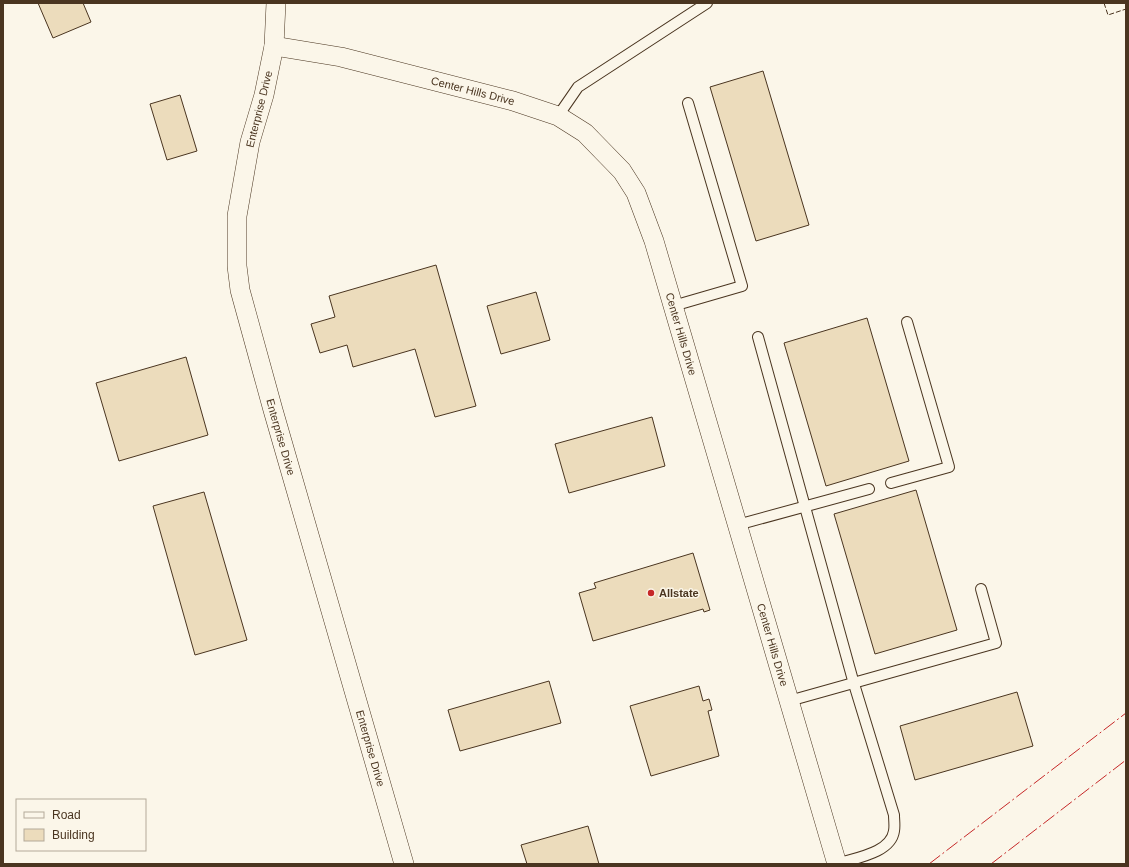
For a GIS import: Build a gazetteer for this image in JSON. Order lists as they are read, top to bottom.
{
  "streets": {
    "street": ["Center Hills Drive", "Enterprise Drive"]
  },
  "crossings": [
    ["Center Hills Drive", "Enterprise Drive"]
  ],
  "places": ["Allstate"],
  "legend": ["Road", "Building"]
}
